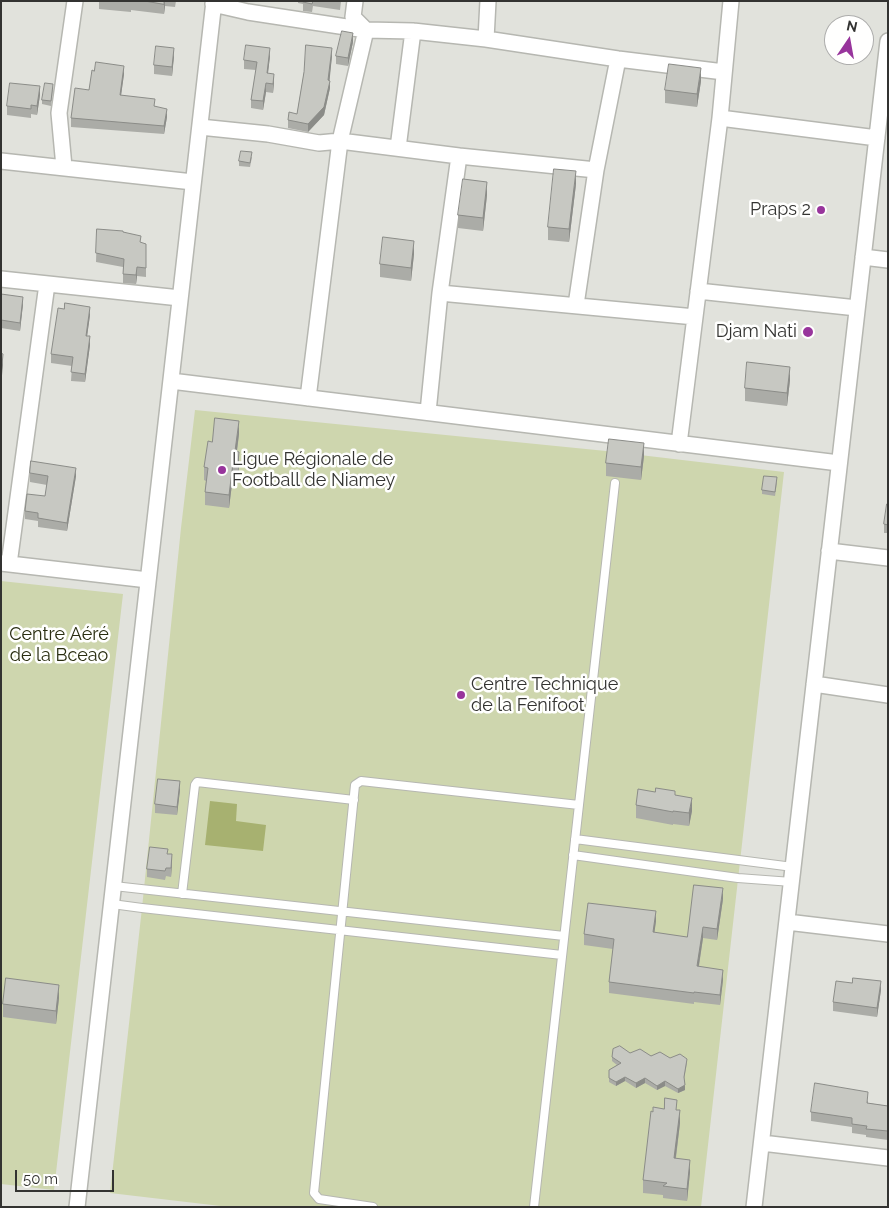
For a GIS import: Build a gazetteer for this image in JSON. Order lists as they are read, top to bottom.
{
  "parks": ["Centre Aéré de la Bceao"],
  "places": [
    "Praps 2",
    "Djam Nati",
    "Ligue Régionale de Football de Niamey",
    "Centre Technique de la Fenifoot"
  ],
  "scale_bar": "50 m",
  "north": "top"
}
